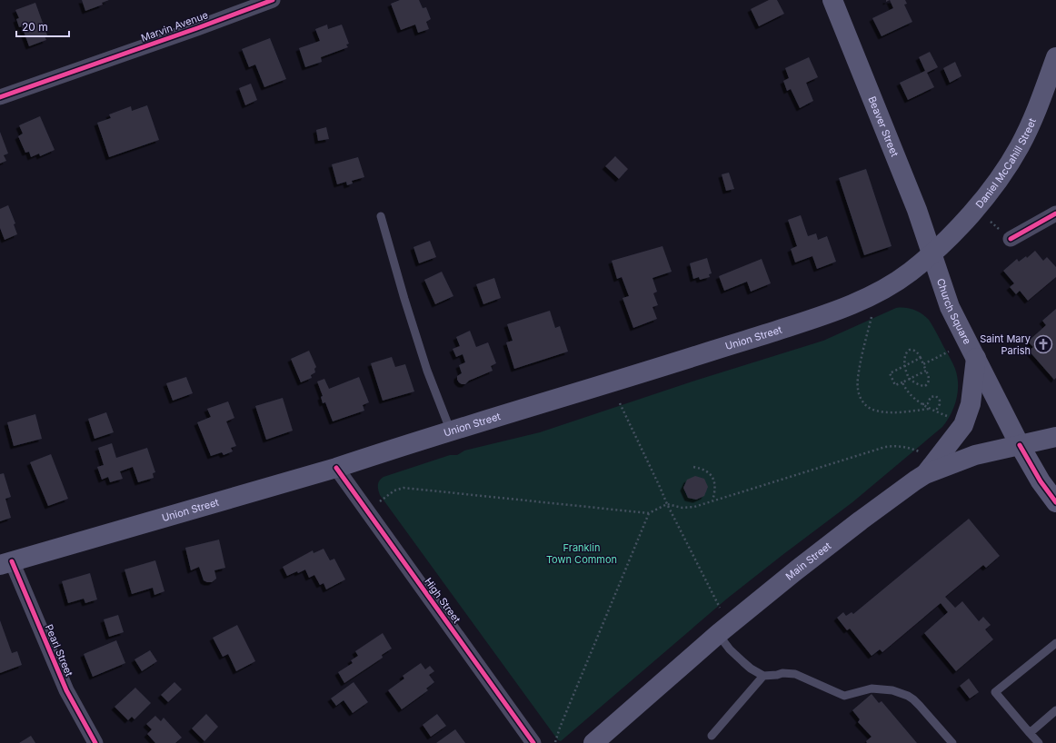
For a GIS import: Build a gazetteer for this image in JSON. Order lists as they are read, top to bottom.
{
  "streets": {
    "main road": [
      "Beaver Street",
      "Daniel McCahill Street",
      "Church Square",
      "Union Street",
      "Main Street"
    ],
    "street": ["Marvin Avenue", "High Street", "Pearl Street"]
  },
  "crossings": [
    ["Beaver Street", "Daniel McCahill Street"],
    ["Beaver Street", "Church Square"],
    ["Beaver Street", "Union Street"],
    ["Daniel McCahill Street", "Church Square"],
    ["Daniel McCahill Street", "Union Street"],
    ["Church Square", "Union Street"],
    ["Church Square", "Main Street"],
    ["Union Street", "High Street"],
    ["Union Street", "Pearl Street"]
  ],
  "parks": ["Franklin Town Common"],
  "places": {
    "church": ["Saint Mary Parish"]
  },
  "scale_bar": "20 m"
}
